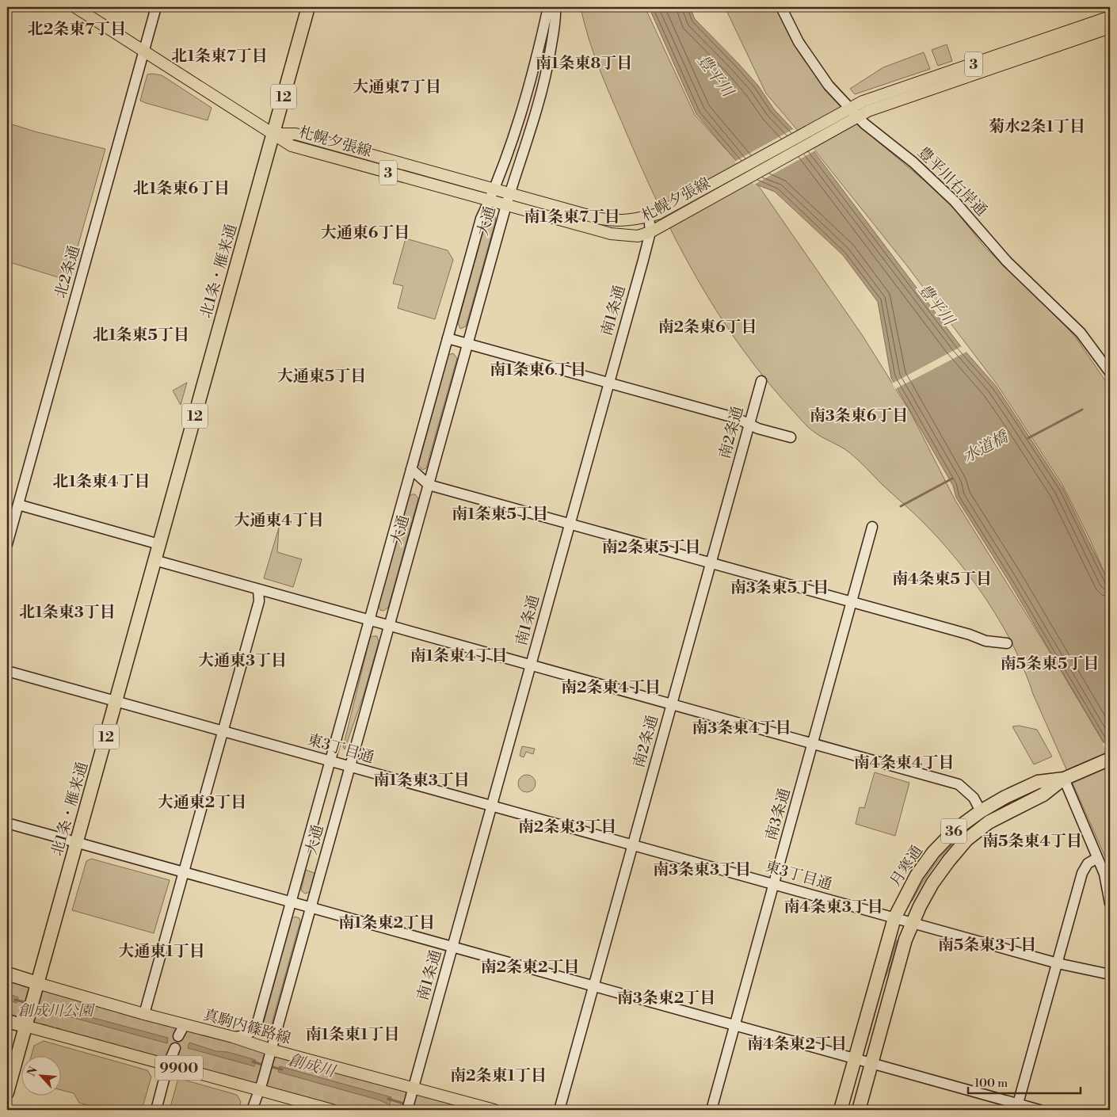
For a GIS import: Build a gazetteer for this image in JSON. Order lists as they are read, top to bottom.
{
  "streets": {
    "highway": [
      "12",
      "北1条・雁来通",
      "36",
      "月寒通"
    ],
    "main road": [
      "3",
      "札幌夕張線",
      "真駒内篠路線",
      "9900"
    ],
    "street": [
      "豊平川右岸通",
      "大通",
      "北2条通",
      "南1条通",
      "南2条通",
      "東3丁目通",
      "南3条通"
    ]
  },
  "crossings": [
    ["札幌夕張線", "豊平川右岸通"],
    ["札幌夕張線", "大通"],
    ["札幌夕張線", "北1条・雁来通"],
    ["札幌夕張線", "南1条通"],
    ["大通", "東3丁目通"],
    ["大通", "真駒内篠路線"],
    ["大通", "9900"],
    ["北1条・雁来通", "東3丁目通"],
    ["北1条・雁来通", "真駒内篠路線"],
    ["北1条・雁来通", "9900"],
    ["南1条通", "東3丁目通"],
    ["南1条通", "真駒内篠路線"],
    ["南2条通", "東3丁目通"],
    ["東3丁目通", "南3条通"],
    ["東3丁目通", "月寒通"]
  ],
  "districts": [
    "北2条東7丁目",
    "北1条東7丁目",
    "南1条東8丁目",
    "大通東7丁目",
    "菊水2条1丁目",
    "北1条東6丁目",
    "南1条東7丁目",
    "大通東6丁目",
    "南2条東6丁目",
    "北1条東5丁目",
    "南1条東6丁目",
    "大通東5丁目",
    "南3条東6丁目",
    "北1条東4丁目",
    "南1条東5丁目",
    "大通東4丁目",
    "南2条東5丁目",
    "南4条東5丁目",
    "南3条東5丁目",
    "北1条東3丁目",
    "南1条東4丁目",
    "大通東3丁目",
    "南5条東5丁目",
    "南2条東4丁目",
    "南3条東4丁目",
    "南4条東4丁目",
    "南1条東3丁目",
    "大通東2丁目",
    "南2条東3丁目",
    "南5条東4丁目",
    "南3条東3丁目",
    "南4条東3丁目",
    "南1条東2丁目",
    "南5条東3丁目",
    "大通東1丁目",
    "南2条東2丁目",
    "南3条東2丁目",
    "南1条東1丁目",
    "南4条東2丁目",
    "南2条東1丁目"
  ],
  "water": ["豊平川", "水道橋", "創成川"],
  "parks": ["創成川公園"],
  "scale_bar": "100 m",
  "north": "top left"
}
